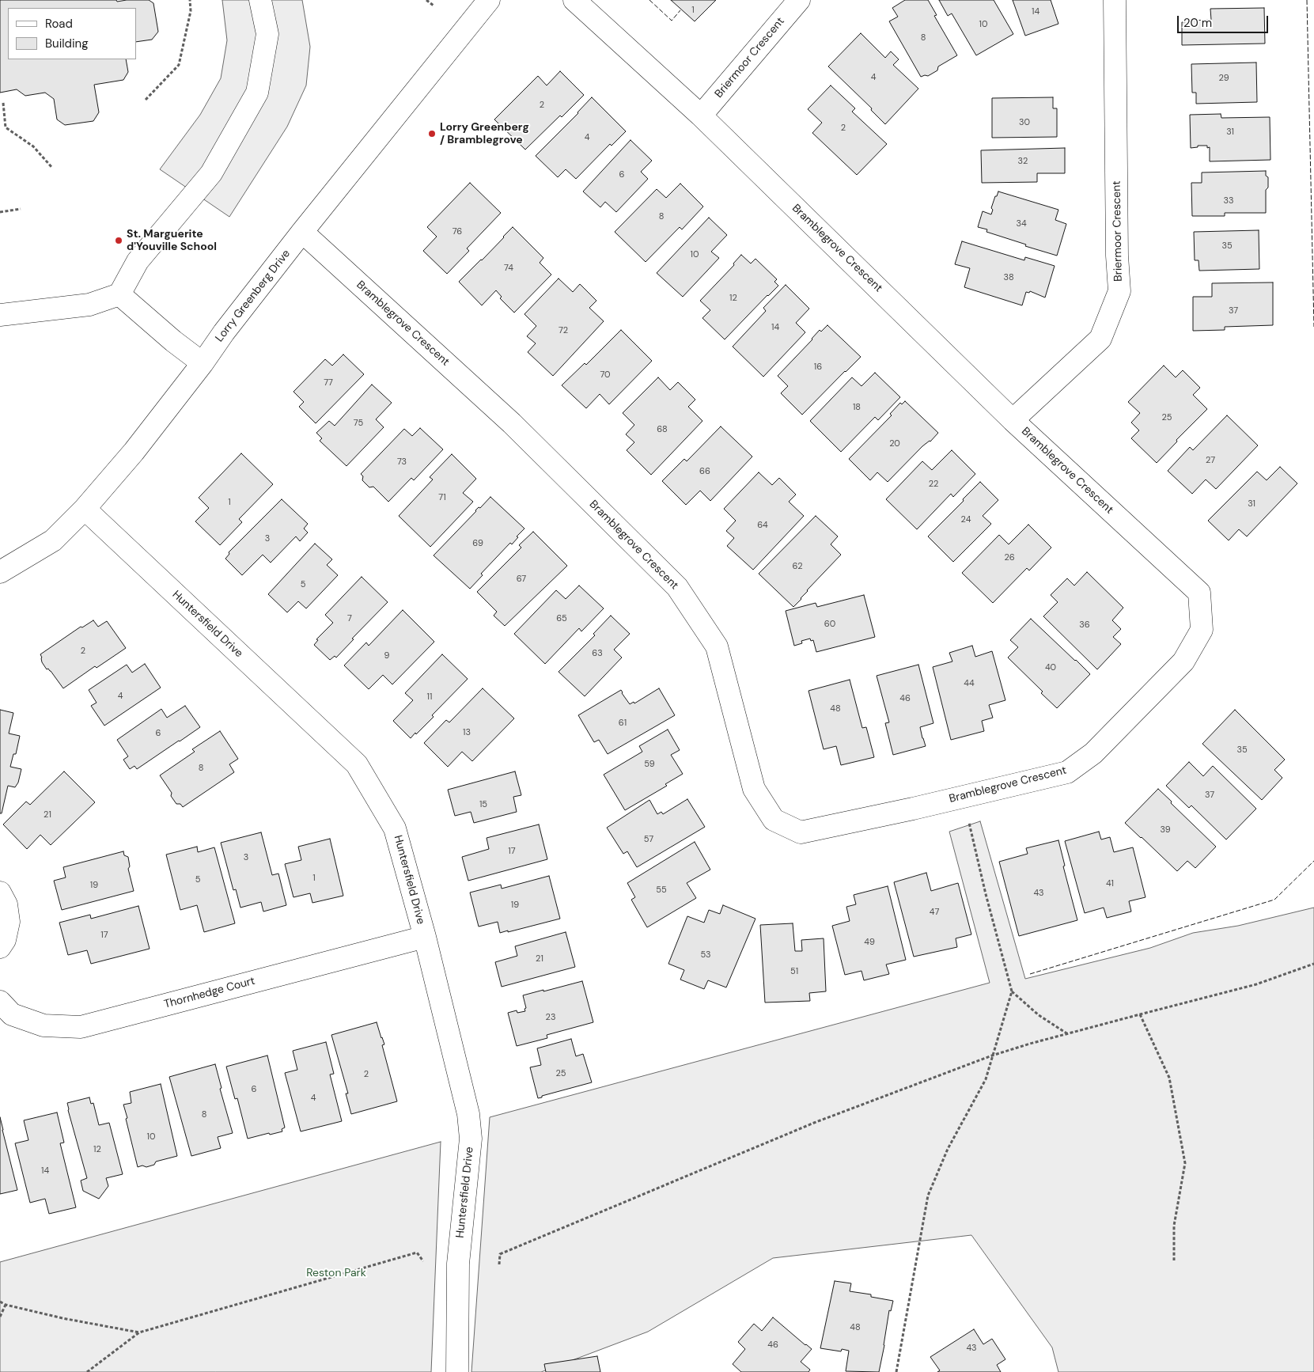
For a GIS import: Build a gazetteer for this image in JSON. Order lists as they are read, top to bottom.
{
  "streets": {
    "street": [
      "Briermoor Crescent",
      "Bramblegrove Crescent",
      "Lorry Greenberg Drive",
      "Huntersfield Drive",
      "Thornhedge Court"
    ]
  },
  "crossings": [
    ["Briermoor Crescent", "Bramblegrove Crescent"],
    ["Bramblegrove Crescent", "Lorry Greenberg Drive"],
    ["Lorry Greenberg Drive", "Huntersfield Drive"],
    ["Huntersfield Drive", "Thornhedge Court"]
  ],
  "parks": ["Reston Park"],
  "places": ["Lorry Greenberg / Bramblegrove", "St. Marguerite d'Youville School"],
  "house_numbers": [
    "1",
    "14",
    "10",
    "8",
    "4",
    "29",
    "2",
    "30",
    "2",
    "31",
    "4",
    "32",
    "6",
    "33",
    "8",
    "34",
    "76",
    "35",
    "10",
    "74",
    "38",
    "12",
    "37",
    "14",
    "72",
    "16",
    "70",
    "77",
    "18",
    "25",
    "75",
    "68",
    "20",
    "27",
    "73",
    "66",
    "22",
    "71",
    "1",
    "31",
    "24",
    "64",
    "3",
    "69",
    "26",
    "62",
    "67",
    "5",
    "7",
    "65",
    "60",
    "36",
    "2",
    "63",
    "9",
    "40",
    "44",
    "4",
    "11",
    "46",
    "48",
    "61",
    "13",
    "6",
    "35",
    "59",
    "8",
    "37",
    "15",
    "21",
    "39",
    "57",
    "17",
    "3",
    "1",
    "5",
    "41",
    "19",
    "55",
    "43",
    "19",
    "47",
    "17",
    "49",
    "53",
    "21",
    "51",
    "23",
    "25",
    "2",
    "6",
    "4",
    "8",
    "10",
    "12",
    "14",
    "48",
    "46",
    "43"
  ],
  "legend": ["Road", "Building"],
  "scale_bar": "20 m"
}
